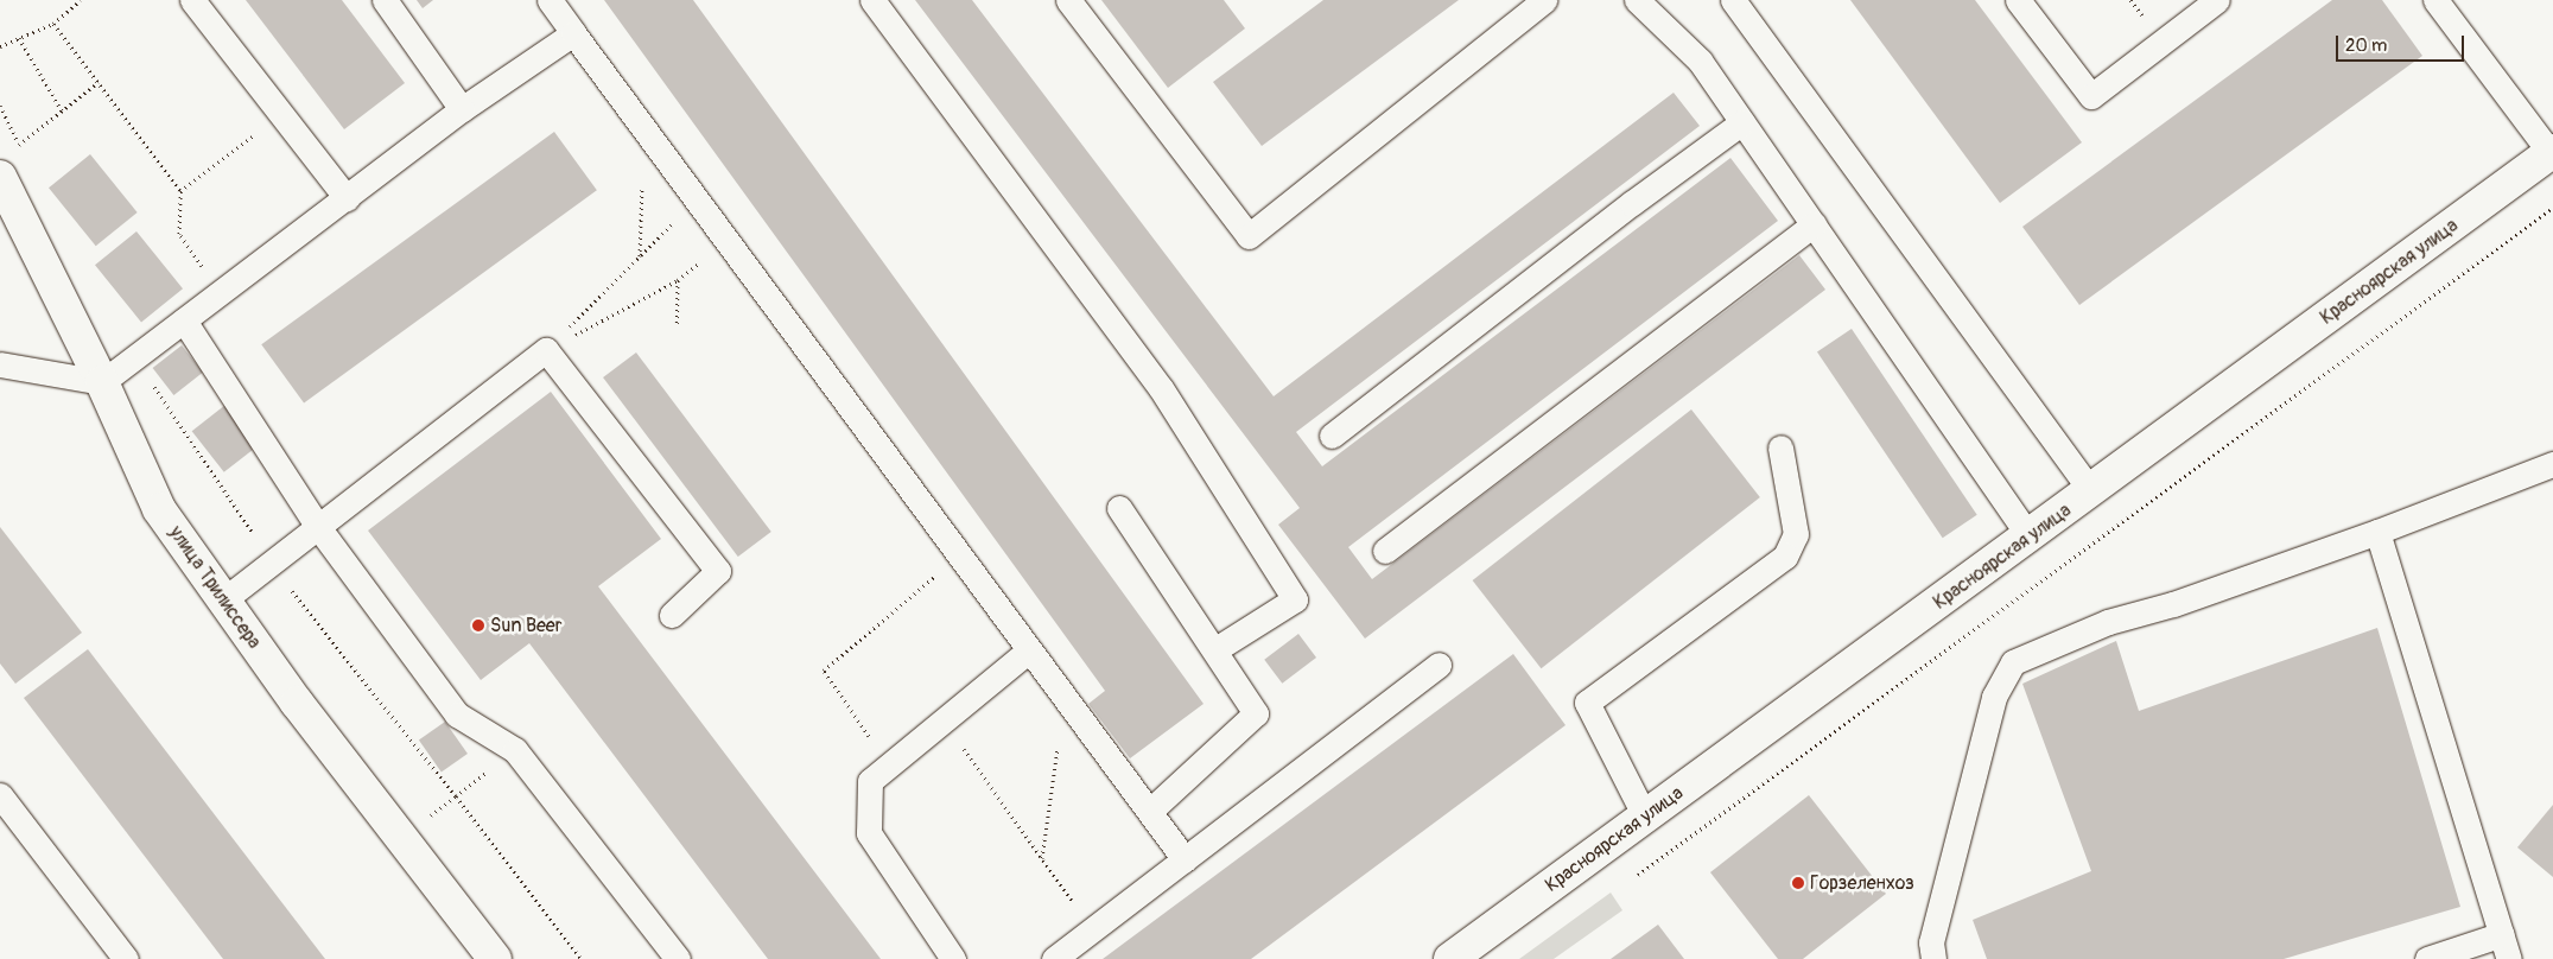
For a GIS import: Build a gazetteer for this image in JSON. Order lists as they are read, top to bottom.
{
  "streets": {
    "street": ["Красноярская улица", "улица Трилиссера"]
  },
  "places": ["Sun Beer", "Горзеленхоз"],
  "scale_bar": "20 m"
}
